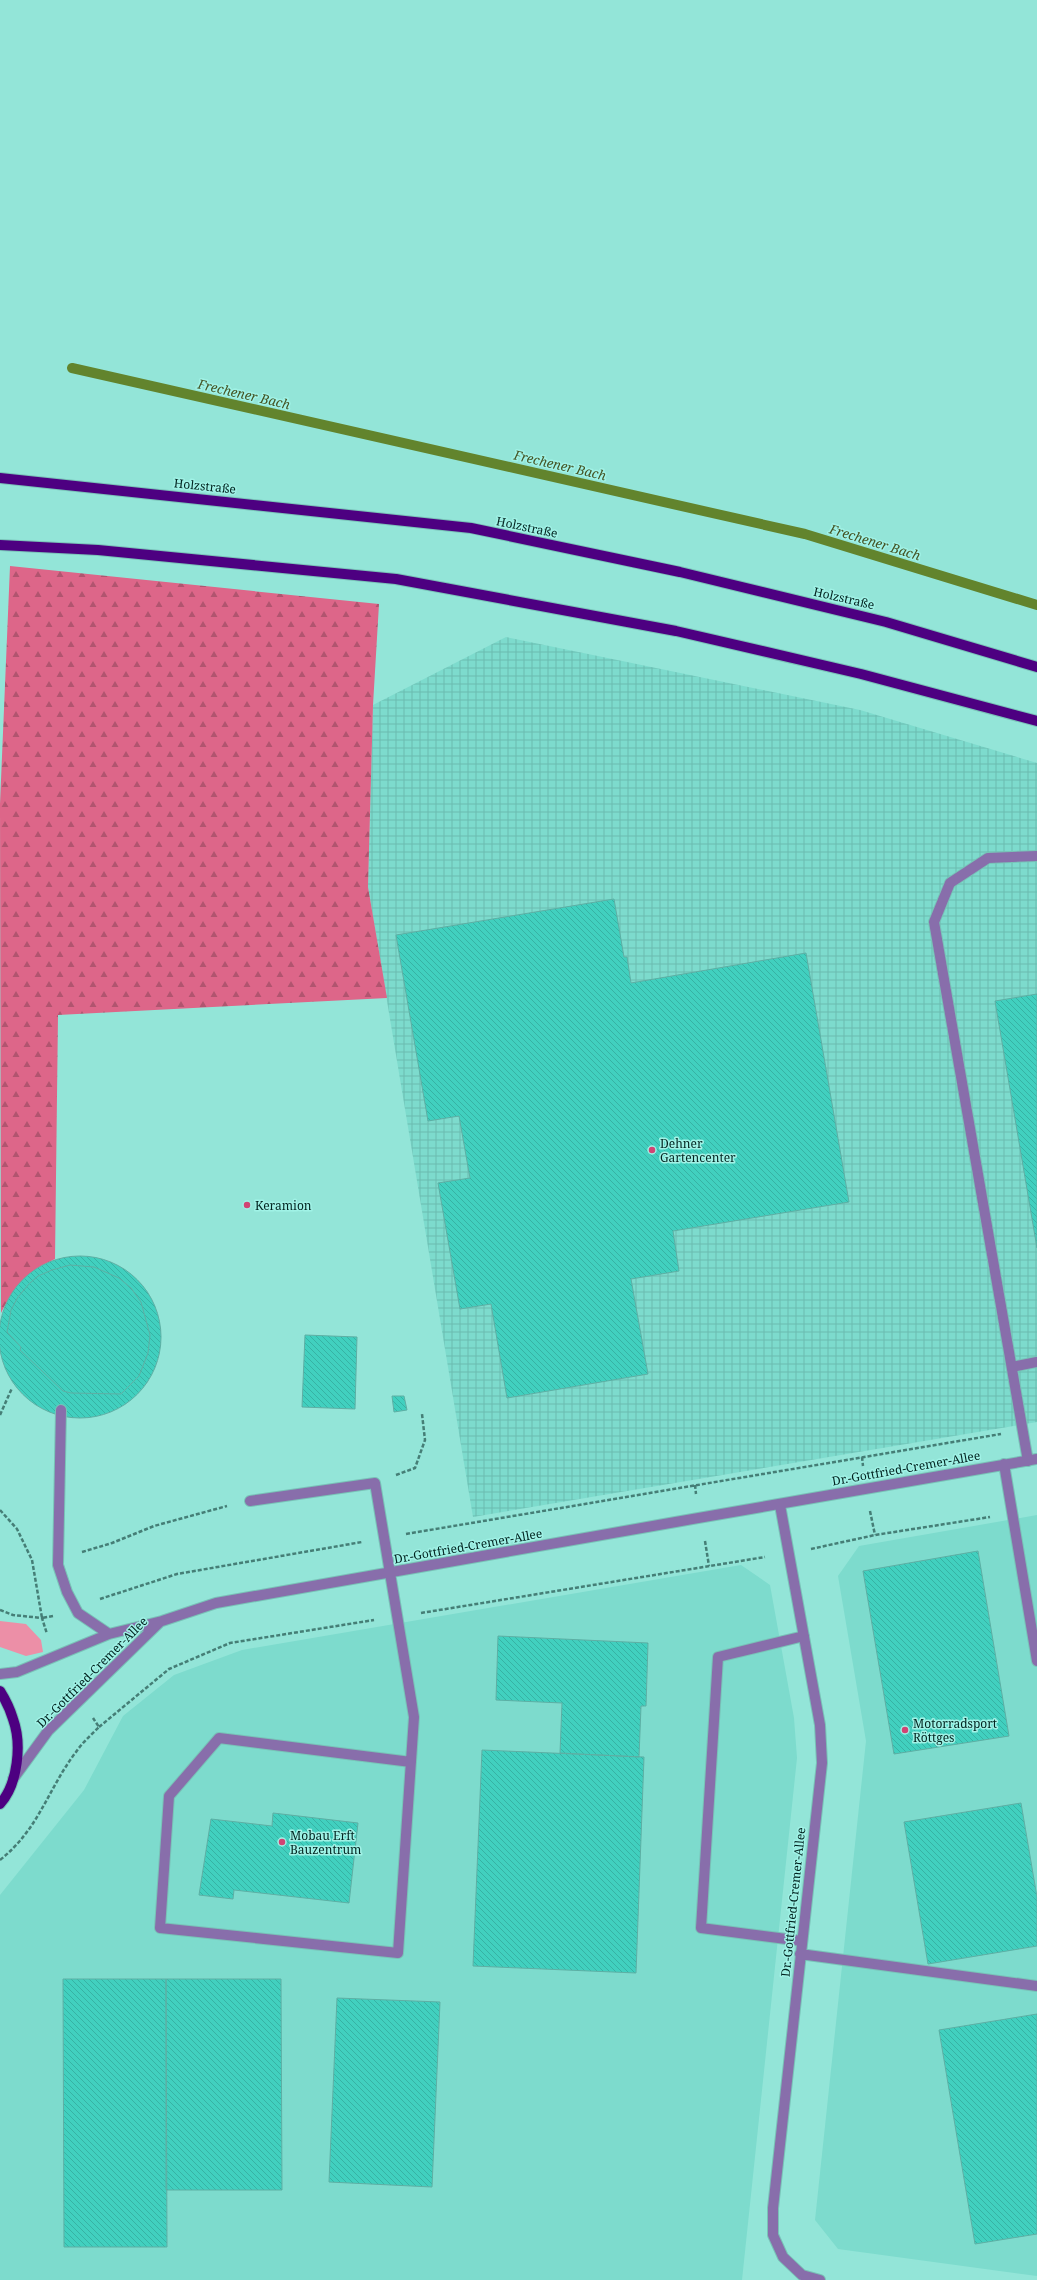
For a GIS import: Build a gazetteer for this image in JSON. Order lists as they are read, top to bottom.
{
  "streets": {
    "main road": ["Holzstraße"],
    "street": ["Dr.-Gottfried-Cremer-Allee"]
  },
  "water": ["Frechener Bach"],
  "places": [
    "Dehner Gartencenter",
    "Keramion",
    "Motorradsport Röttges",
    "Mobau Erft Bauzentrum"
  ]
}
